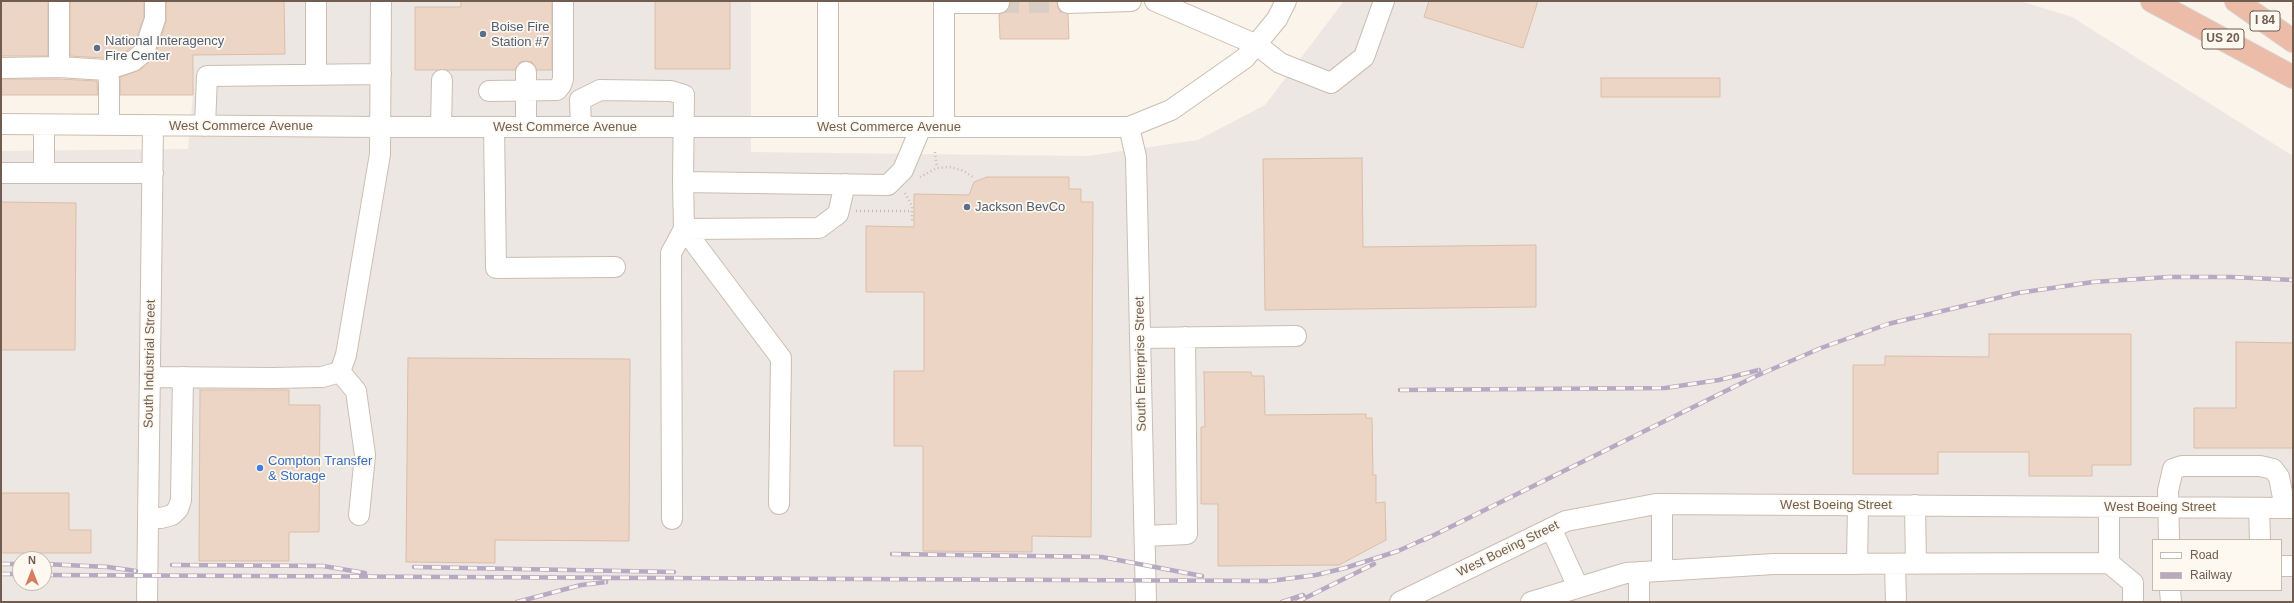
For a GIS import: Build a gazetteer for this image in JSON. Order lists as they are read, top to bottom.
{
  "streets": {
    "highway": ["I 84", "US 20"],
    "street": [
      "West Commerce Avenue",
      "South Industrial Street",
      "South Enterprise Street",
      "West Boeing Street"
    ]
  },
  "crossings": [
    ["West Commerce Avenue", "South Industrial Street"],
    ["West Commerce Avenue", "South Enterprise Street"]
  ],
  "places": [
    "Boise Fire Station #7",
    "National Interagency Fire Center",
    "Jackson BevCo",
    "Compton Transfer & Storage"
  ],
  "legend": ["Road", "Railway"],
  "north": "top"
}
